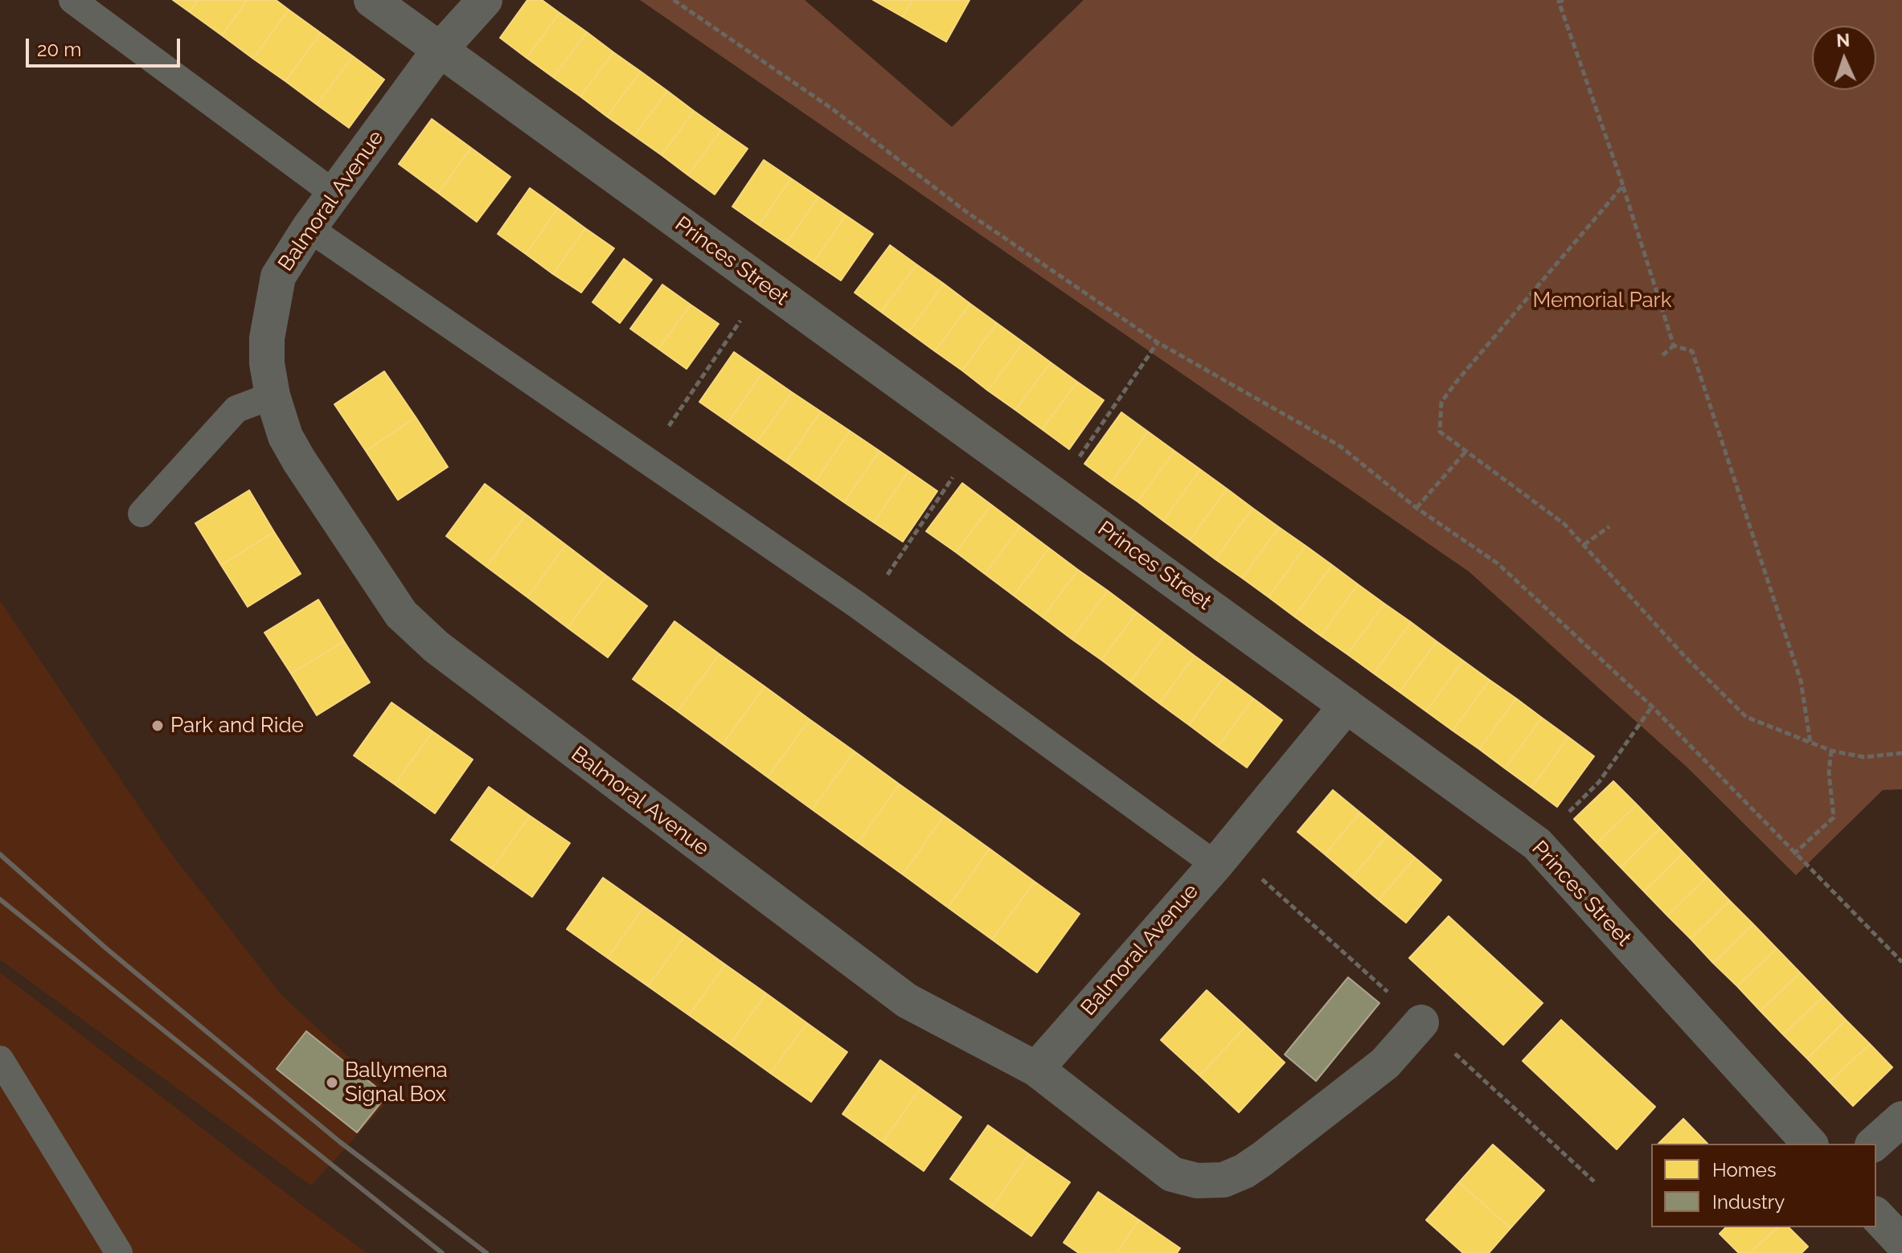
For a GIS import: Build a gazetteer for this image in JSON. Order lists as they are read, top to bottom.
{
  "streets": {
    "street": ["Balmoral Avenue", "Princes Street"]
  },
  "crossings": [
    ["Balmoral Avenue", "Princes Street"]
  ],
  "parks": ["Memorial Park"],
  "places": ["Park and Ride", "Ballymena Signal Box"],
  "legend": ["Homes", "Industry"],
  "scale_bar": "20 m",
  "north": "top"
}
